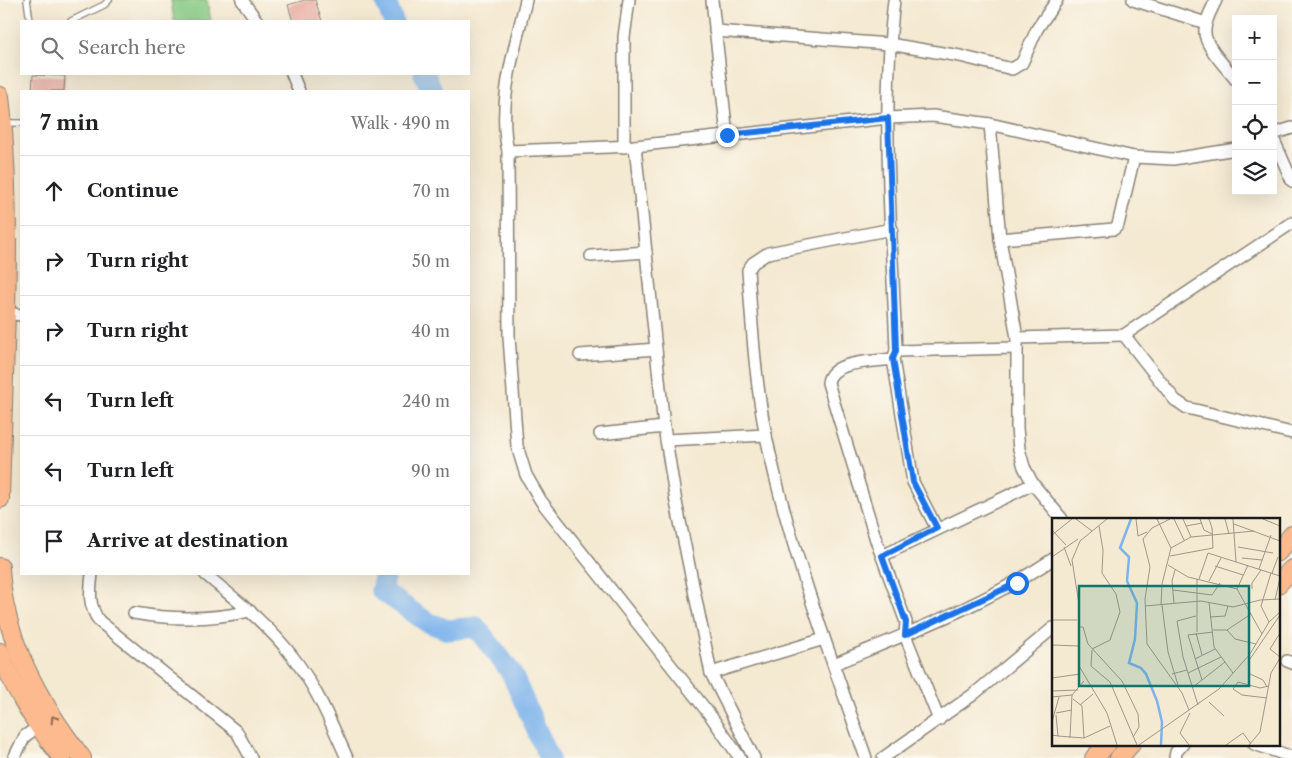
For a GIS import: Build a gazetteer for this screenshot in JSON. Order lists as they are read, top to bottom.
{
  "page": {
    "map_buttons": ["+", "−"],
    "search": "Search here",
    "heading": ["7 min", "Walk · 490 m"],
    "list": [
      ["Continue", "70 m"],
      ["Turn right", "50 m"],
      ["Turn right", "40 m"],
      ["Turn left", "240 m"],
      ["Turn left", "90 m"],
      "Arrive at destination"
    ]
  }
}
